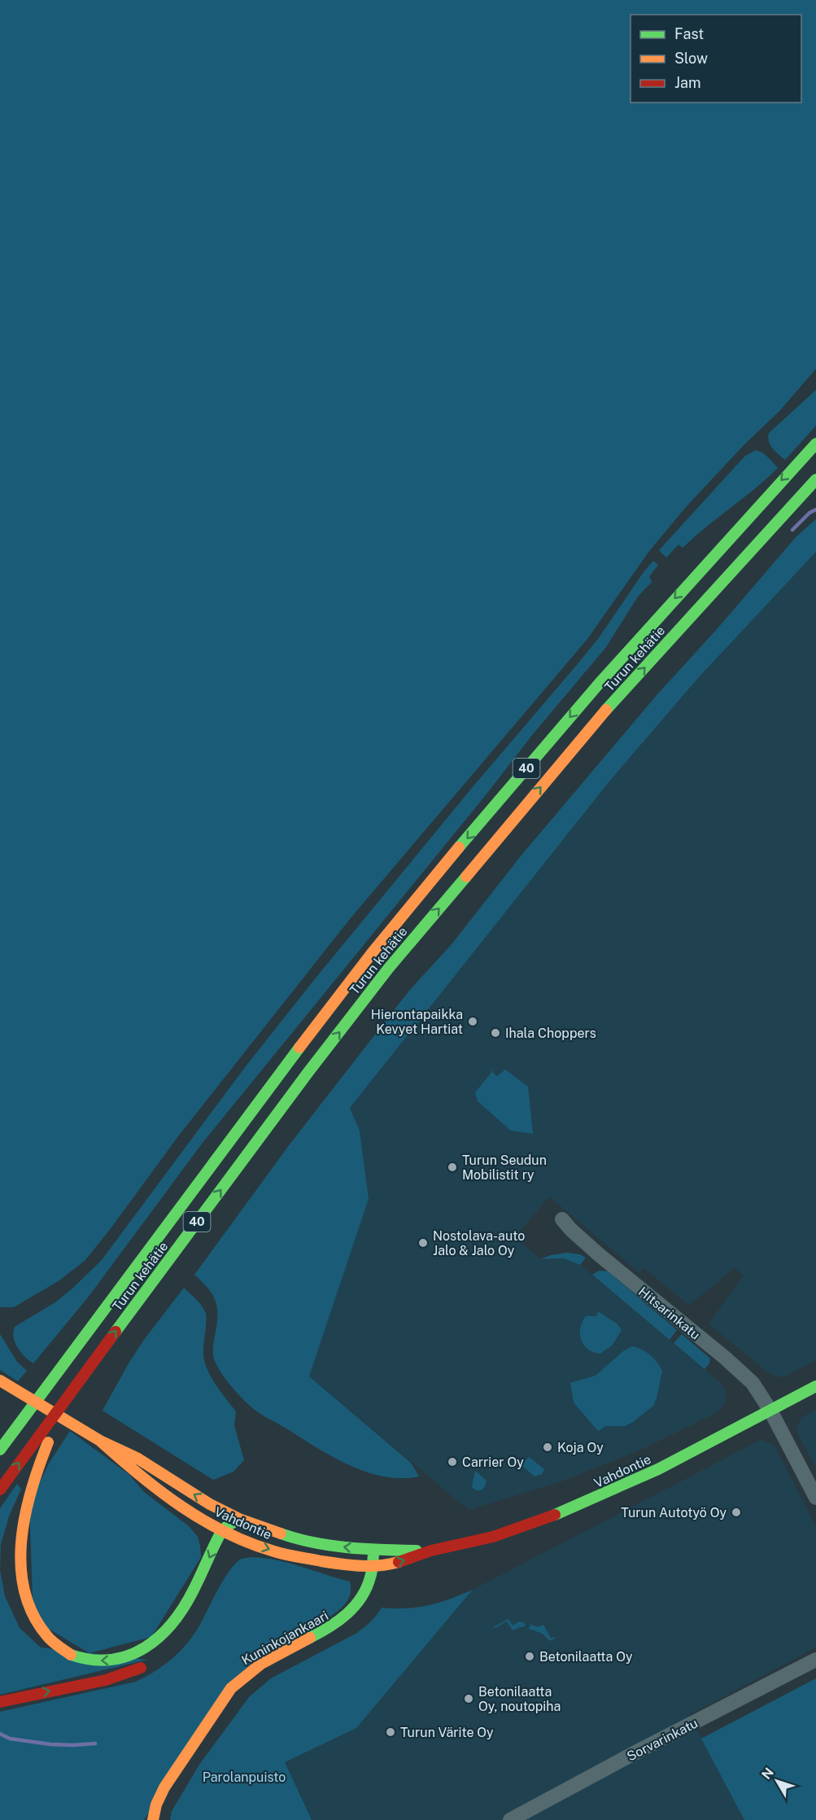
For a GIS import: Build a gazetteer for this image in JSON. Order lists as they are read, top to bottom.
{
  "streets": {
    "main road": [
      "Turun kehätie",
      "40",
      "Vahdontie",
      "Kuninkojankaari"
    ],
    "street": ["Hitsarinkatu", "Sorvarinkatu"]
  },
  "crossings": [
    ["Hitsarinkatu", "Vahdontie"],
    ["Vahdontie", "Kuninkojankaari"]
  ],
  "parks": ["Parolanpuisto"],
  "places": [
    "Hierontapaikka Kevyet Hartiat",
    "Ihala Choppers",
    "Turun Seudun Mobilistit ry",
    "Nostolava-auto Jalo & Jalo Oy",
    "Koja Oy",
    "Carrier Oy",
    "Turun Autotyö Oy",
    "Betonilaatta Oy",
    "Betonilaatta Oy, noutopiha",
    "Turun Värite Oy"
  ],
  "legend": ["Fast", "Slow", "Jam"],
  "north": "top left"
}
